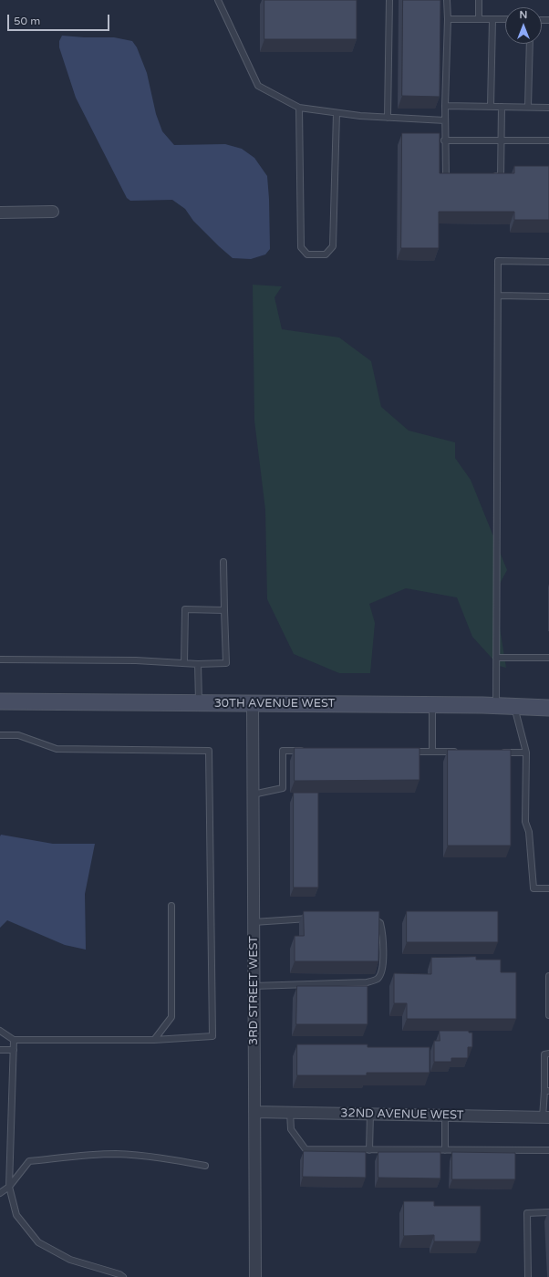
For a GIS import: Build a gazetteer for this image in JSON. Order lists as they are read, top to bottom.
{
  "streets": {
    "street": ["30TH AVENUE WEST", "3RD STREET WEST", "32ND AVENUE WEST"]
  },
  "crossings": [
    ["30TH AVENUE WEST", "3RD STREET WEST"],
    ["3RD STREET WEST", "32ND AVENUE WEST"]
  ],
  "scale_bar": "50 m",
  "north": "top"
}
